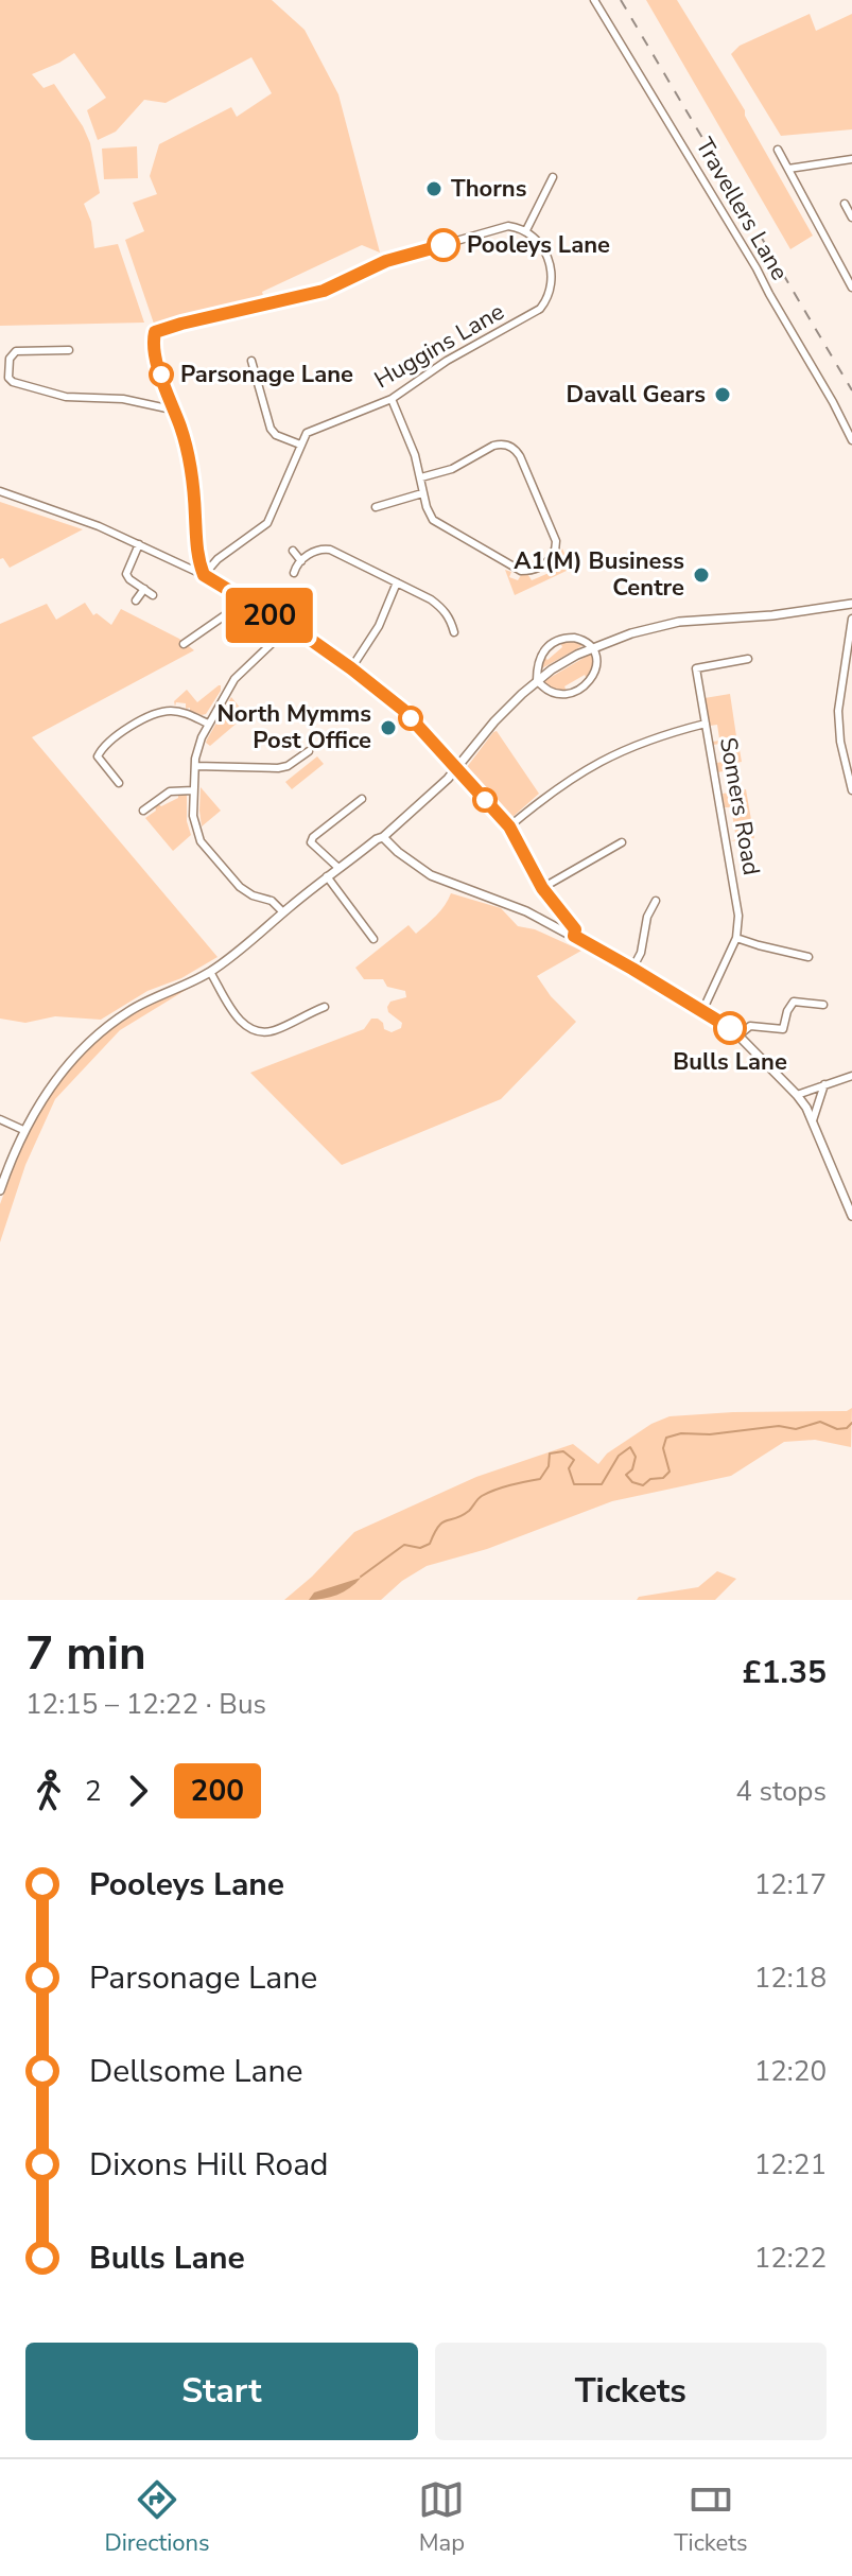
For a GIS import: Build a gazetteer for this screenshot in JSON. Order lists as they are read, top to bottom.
{
  "streets": {
    "street": ["Travellers Lane", "Huggins Lane", "Somers Road"]
  },
  "places": [
    "Thorns",
    "Pooleys Lane",
    "Parsonage Lane",
    "Davall Gears",
    "A1(M) Business Centre",
    "North Mymms Post Office",
    "Bulls Lane"
  ],
  "lines": ["bus line 200"],
  "page": {
    "on_map": "200",
    "heading": ["7 min", "12:15 – 12:22 · Bus", "£1.35"],
    "legs": ["2", "200", "4 stops"],
    "list": [
      {
        "name": "Pooleys Lane",
        "value": "12:17"
      },
      {
        "name": "Parsonage Lane",
        "value": "12:18"
      },
      {
        "name": "Dellsome Lane",
        "value": "12:20"
      },
      {
        "name": "Dixons Hill Road",
        "value": "12:21"
      },
      {
        "name": "Bulls Lane",
        "value": "12:22"
      }
    ],
    "buttons": ["Start", "Tickets"],
    "tabs": ["Directions", "Map", "Tickets"]
  }
}
